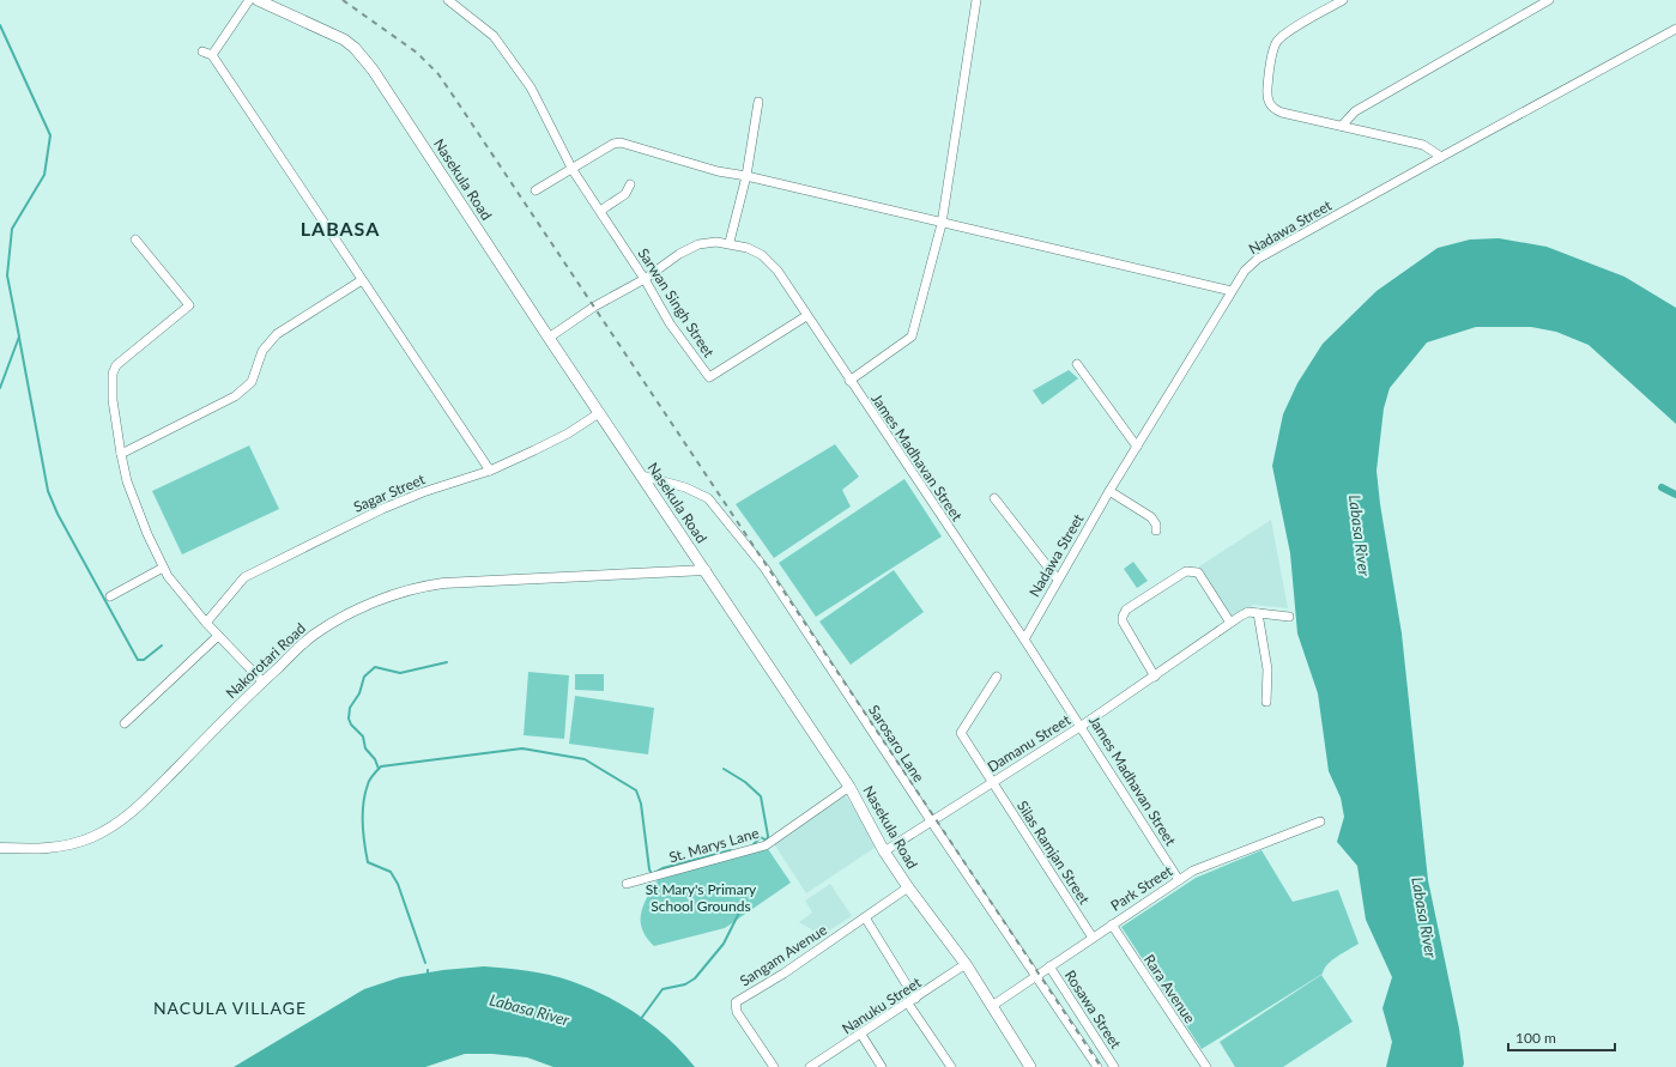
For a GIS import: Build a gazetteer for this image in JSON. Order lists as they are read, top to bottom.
{
  "streets": {
    "main road": ["Nasekula Road"],
    "street": [
      "Nadawa Street",
      "Sarwan Singh Street",
      "James Madhavan Street",
      "Sagar Street",
      "Nakorotari Road",
      "Sarosaro Lane",
      "Damanu Street",
      "St. Marys Lane",
      "Silas Ramjan Street",
      "Park Street",
      "Sangam Avenue",
      "Rara Avenue",
      "Nanuku Street",
      "Rosawa Street"
    ]
  },
  "crossings": [
    ["Nasekula Road", "James Madhavan Street"],
    ["Nasekula Road", "Sagar Street"],
    ["Nasekula Road", "Nakorotari Road"],
    ["Nasekula Road", "Sarosaro Lane"],
    ["Nasekula Road", "Damanu Street"],
    ["Nasekula Road", "St. Marys Lane"],
    ["Nasekula Road", "Park Street"],
    ["Nasekula Road", "Sangam Avenue"],
    ["Nasekula Road", "Nanuku Street"],
    ["Nadawa Street", "James Madhavan Street"],
    ["Sarwan Singh Street", "James Madhavan Street"],
    ["James Madhavan Street", "Damanu Street"],
    ["James Madhavan Street", "Park Street"],
    ["Sarosaro Lane", "Damanu Street"],
    ["Sarosaro Lane", "Park Street"],
    ["Damanu Street", "Silas Ramjan Street"],
    ["Silas Ramjan Street", "Park Street"],
    ["Park Street", "Rara Avenue"],
    ["Park Street", "Rosawa Street"]
  ],
  "districts": ["LABASA", "NACULA VILLAGE"],
  "water": ["Labasa River"],
  "parks": ["St Mary's Primary School Grounds"],
  "scale_bar": "100 m"
}
